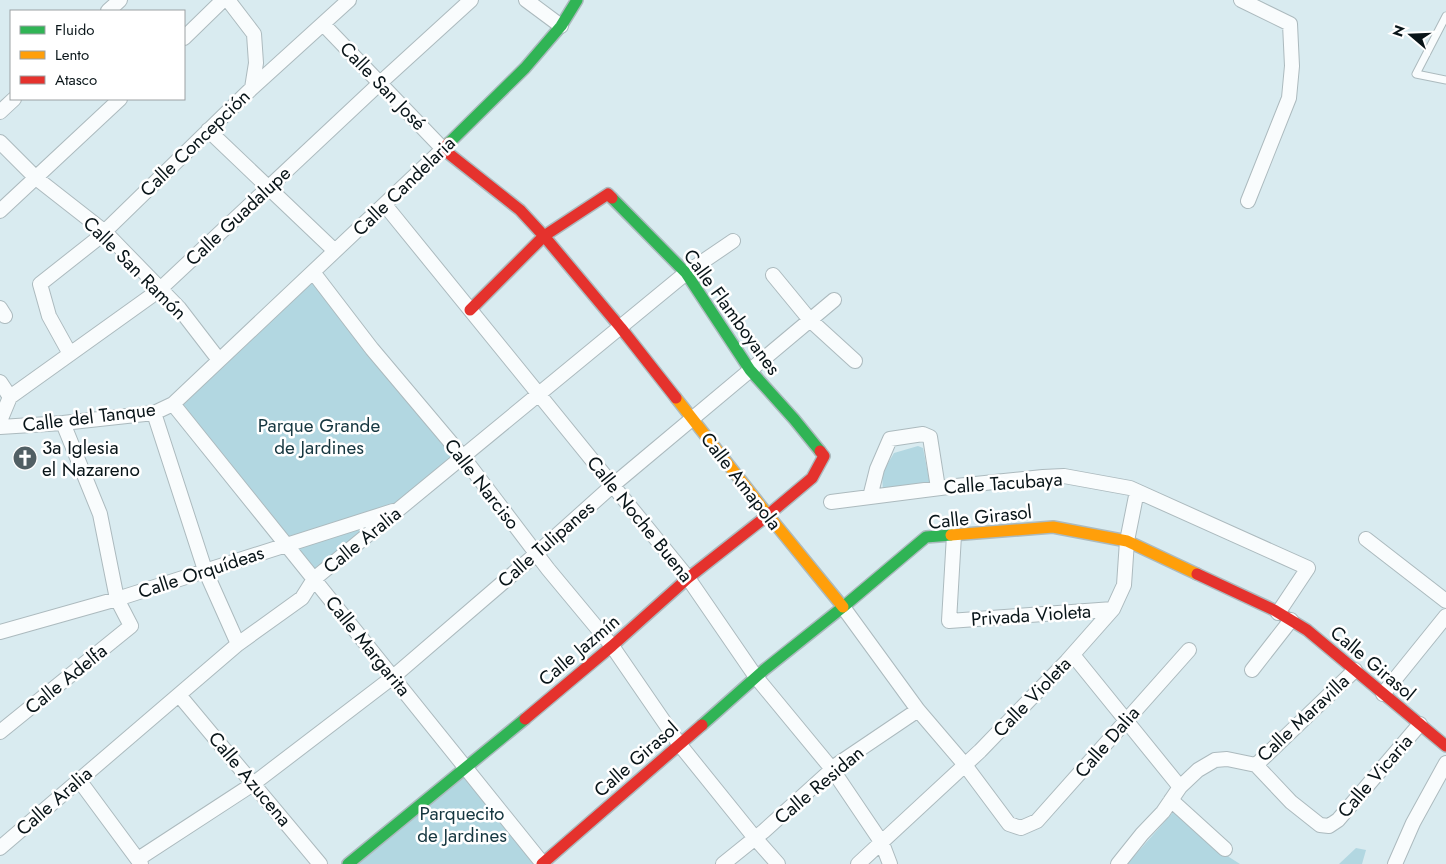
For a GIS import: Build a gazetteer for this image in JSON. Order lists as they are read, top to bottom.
{
  "streets": {
    "street": [
      "Calle San José",
      "Calle Concepción",
      "Calle Candelaria",
      "Calle Guadalupe",
      "Calle San Ramón",
      "Calle Flamboyanes",
      "Calle del Tanque",
      "Calle Amapola",
      "Calle Tacubaya",
      "Calle Narciso",
      "Calle Girasol",
      "Calle Noche Buena",
      "Calle Aralia",
      "Calle Tulipanes",
      "Calle Orquídeas",
      "Privada Violeta",
      "Calle Margarita",
      "Calle Jazmín",
      "Calle Adelfa",
      "Calle Violeta",
      "Calle Maravilla",
      "Calle Dalia",
      "Calle Vicaria",
      "Calle Azucena",
      "Calle Residan"
    ]
  },
  "crossings": [
    ["Calle San José", "Calle Concepción"],
    ["Calle San José", "Calle Candelaria"],
    ["Calle San José", "Calle Guadalupe"],
    ["Calle San José", "Calle Amapola"],
    ["Calle Concepción", "Calle Guadalupe"],
    ["Calle Concepción", "Calle San Ramón"],
    ["Calle Candelaria", "Calle San Ramón"],
    ["Calle Candelaria", "Calle del Tanque"],
    ["Calle Candelaria", "Calle Amapola"],
    ["Calle Candelaria", "Calle Narciso"],
    ["Calle Candelaria", "Calle Noche Buena"],
    ["Calle Guadalupe", "Calle San Ramón"],
    ["Calle San Ramón", "Calle del Tanque"],
    ["Calle Flamboyanes", "Calle Amapola"],
    ["Calle Flamboyanes", "Calle Aralia"],
    ["Calle Flamboyanes", "Calle Tulipanes"],
    ["Calle Flamboyanes", "Calle Jazmín"],
    ["Calle del Tanque", "Calle Margarita"],
    ["Calle Amapola", "Calle Girasol"],
    ["Calle Amapola", "Calle Aralia"],
    ["Calle Amapola", "Calle Tulipanes"],
    ["Calle Amapola", "Calle Jazmín"],
    ["Calle Amapola", "Calle Violeta"],
    ["Calle Amapola", "Calle Dalia"],
    ["Calle Amapola", "Calle Residan"],
    ["Calle Tacubaya", "Calle Girasol"],
    ["Calle Tacubaya", "Calle Violeta"],
    ["Calle Narciso", "Calle Girasol"],
    ["Calle Narciso", "Calle Aralia"],
    ["Calle Narciso", "Calle Tulipanes"],
    ["Calle Narciso", "Calle Jazmín"],
    ["Calle Narciso", "Calle Residan"],
    ["Calle Girasol", "Calle Noche Buena"],
    ["Calle Girasol", "Privada Violeta"],
    ["Calle Girasol", "Calle Margarita"],
    ["Calle Girasol", "Calle Violeta"],
    ["Calle Girasol", "Calle Maravilla"],
    ["Calle Girasol", "Calle Vicaria"],
    ["Calle Noche Buena", "Calle Aralia"],
    ["Calle Noche Buena", "Calle Tulipanes"],
    ["Calle Noche Buena", "Calle Jazmín"],
    ["Calle Noche Buena", "Calle Violeta"],
    ["Calle Noche Buena", "Calle Residan"],
    ["Calle Aralia", "Calle Orquídeas"],
    ["Calle Aralia", "Calle Margarita"],
    ["Calle Aralia", "Calle Azucena"],
    ["Calle Tulipanes", "Calle Margarita"],
    ["Calle Tulipanes", "Calle Azucena"],
    ["Calle Orquídeas", "Calle Margarita"],
    ["Calle Orquídeas", "Calle Adelfa"],
    ["Privada Violeta", "Calle Violeta"],
    ["Calle Margarita", "Calle Jazmín"],
    ["Calle Maravilla", "Calle Vicaria"]
  ],
  "parks": ["Parque Grande de Jardines", "Parquecito de Jardines"],
  "places": {
    "church": ["3a Iglesia el Nazareno"]
  },
  "legend": ["Fluido", "Lento", "Atasco"],
  "north": "left"
}
